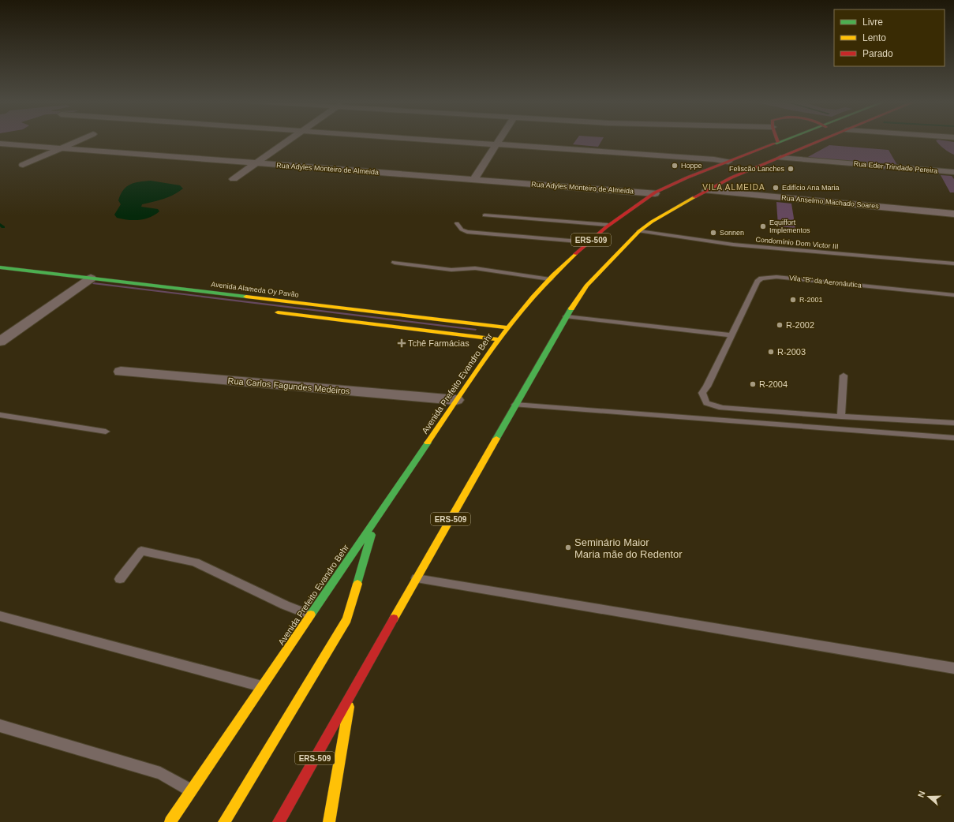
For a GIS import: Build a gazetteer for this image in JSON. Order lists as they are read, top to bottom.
{
  "streets": {
    "main road": ["ERS-509", "Avenida Alameda Oy Pavão", "Avenida Prefeito Evandro Behr"],
    "street": [
      "Rua Eder Trindade Pereira",
      "Rua Adyles Monteiro de Almeida",
      "Rua Anselmo Machado Soares",
      "Rua Carlos Fagundes Medeiros"
    ],
    "lane": ["Condomínio Dom Victor III", "Vila \"B\" da Aeronáutica"]
  },
  "crossings": [
    ["Rua Eder Trindade Pereira", "ERS-509"],
    ["Rua Adyles Monteiro de Almeida", "Avenida Prefeito Evandro Behr"],
    ["Rua Anselmo Machado Soares", "ERS-509"],
    ["ERS-509", "Condomínio Dom Victor III"],
    ["Avenida Alameda Oy Pavão", "Avenida Prefeito Evandro Behr"],
    ["Avenida Prefeito Evandro Behr", "Rua Carlos Fagundes Medeiros"]
  ],
  "districts": ["VILA ALMEIDA"],
  "places": {
    "other": [
      "Hoppe",
      "Feliscão Lanches",
      "Edifício Ana Maria",
      "Equiffort Implementos",
      "Sonnen",
      "R-2001",
      "R-2002",
      "R-2003",
      "R-2004",
      "Seminário Maior Maria mãe do Redentor"
    ],
    "health": ["Tchê Farmácias"]
  },
  "legend": ["Livre", "Lento", "Parado"],
  "north": "left"
}
